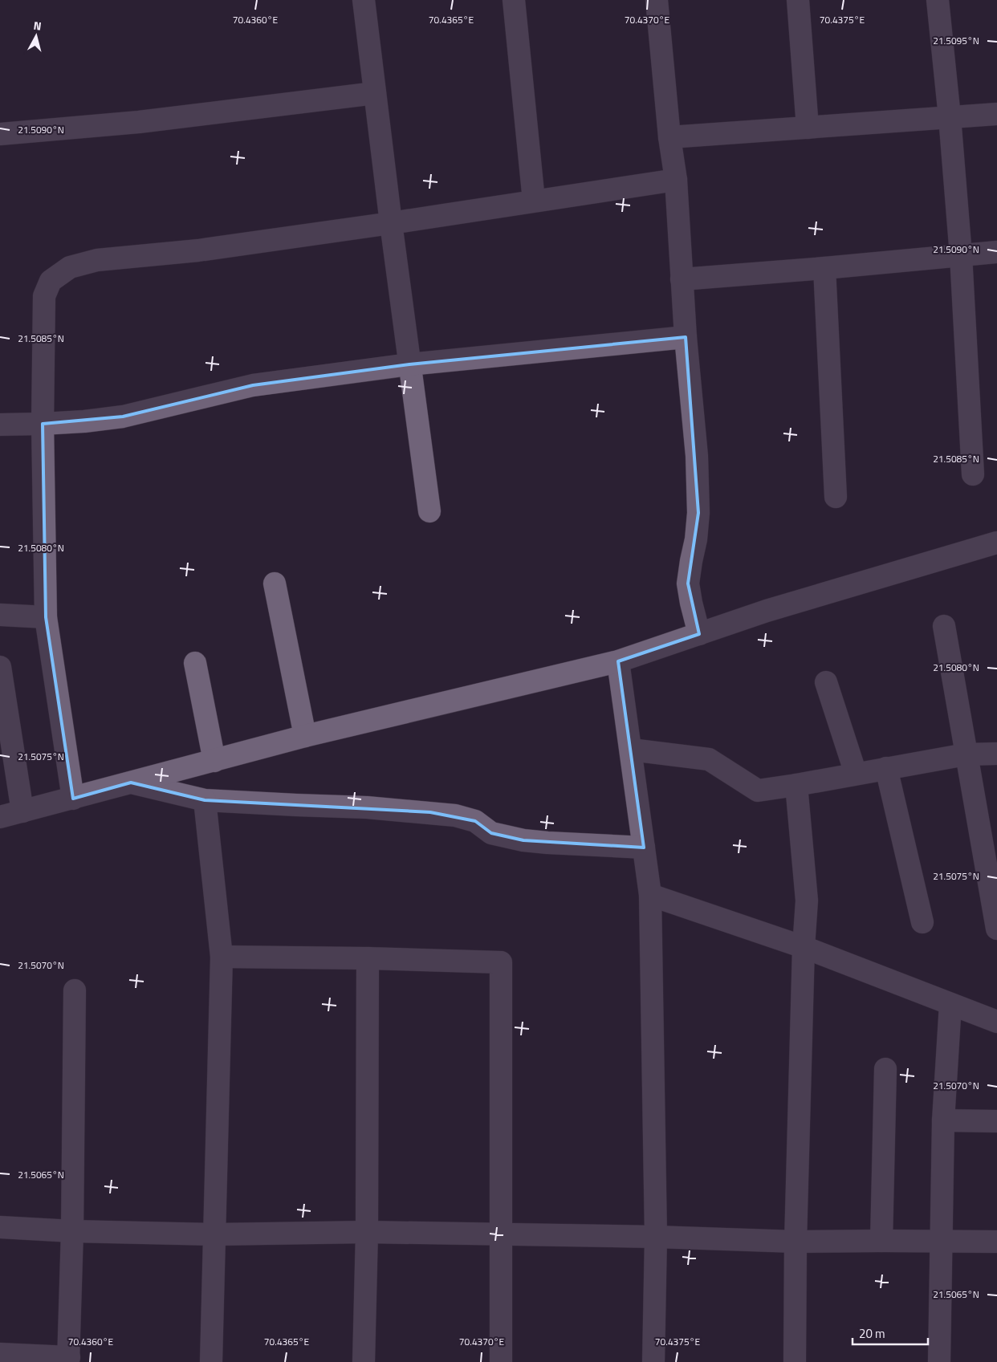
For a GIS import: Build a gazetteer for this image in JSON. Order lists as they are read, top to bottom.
{
  "scale_bar": "20 m",
  "north": "top",
  "coordinates": [
    "70.4360°E",
    "70.4365°E",
    "70.4370°E",
    "70.4375°E",
    "21.5095°N",
    "21.5090°N",
    "21.5085°N",
    "21.5080°N",
    "21.5075°N",
    "21.5070°N",
    "21.5065°N"
  ]
}
